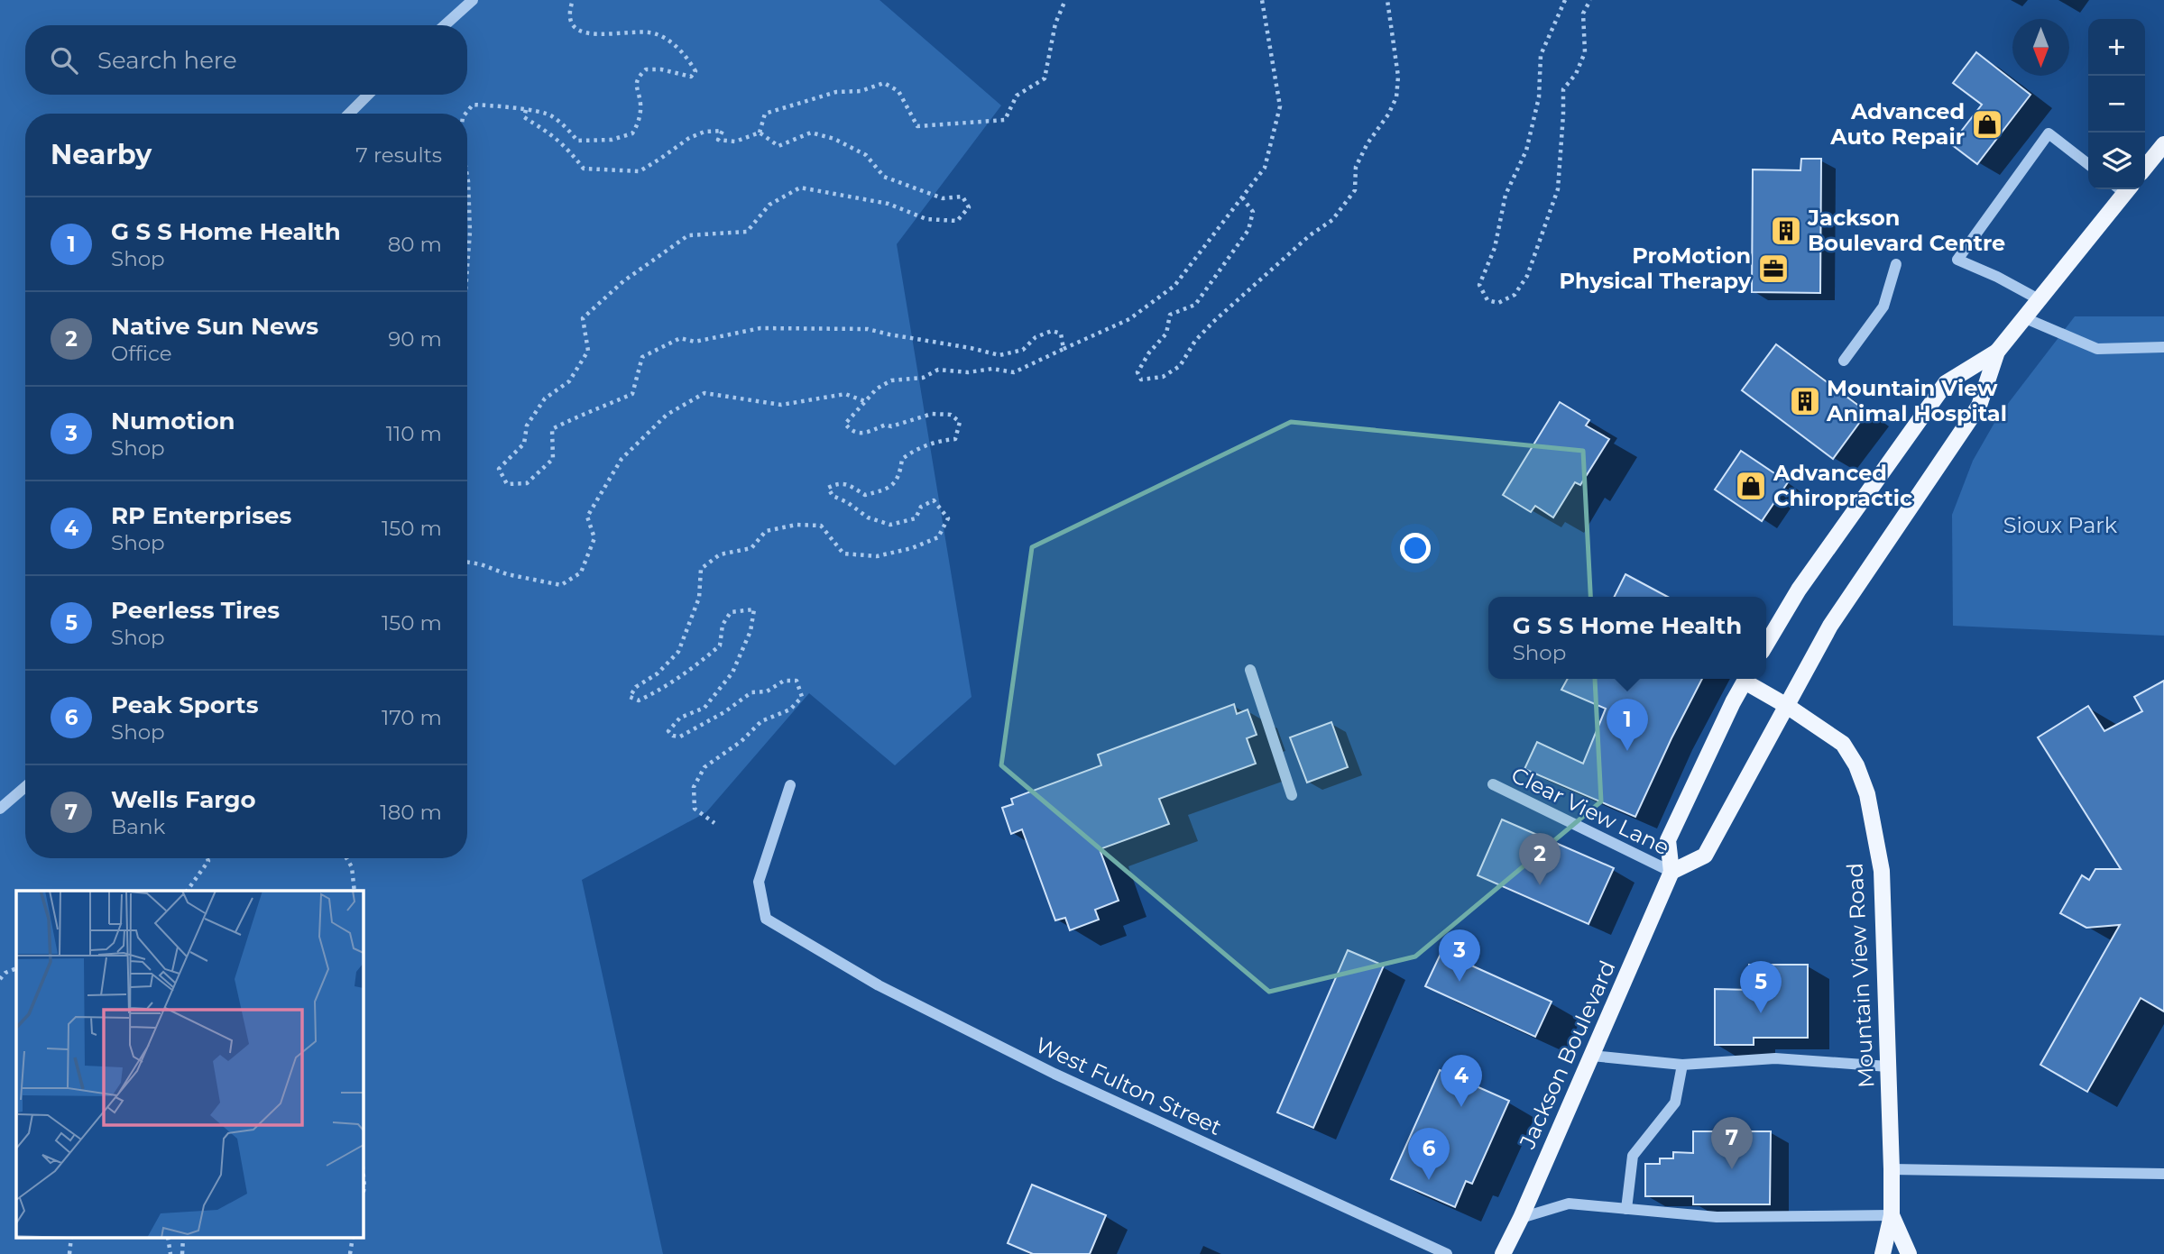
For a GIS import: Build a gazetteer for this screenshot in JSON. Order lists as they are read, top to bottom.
{
  "streets": {
    "main road": ["Mountain View Road", "Jackson Boulevard"],
    "street": ["Clear View Lane", "West Fulton Street"]
  },
  "crossings": [
    ["Clear View Lane", "Jackson Boulevard"]
  ],
  "parks": ["Sioux Park"],
  "places": {
    "shop": ["Advanced Auto Repair", "Advanced Chiropractic"],
    "building": ["Jackson Boulevard Centre", "Mountain View Animal Hospital"],
    "office": ["ProMotion Physical Therapy"]
  },
  "north": "bottom",
  "page": {
    "map_buttons": ["+", "−"],
    "search": "Search here",
    "heading": ["Nearby", "7 results"],
    "list": [
      {
        "mark": "1",
        "name": "G S S Home Health",
        "note": "Shop",
        "value": "80 m"
      },
      {
        "mark": "2",
        "name": "Native Sun News",
        "note": "Office",
        "value": "90 m"
      },
      {
        "mark": "3",
        "name": "Numotion",
        "note": "Shop",
        "value": "110 m"
      },
      {
        "mark": "4",
        "name": "RP Enterprises",
        "note": "Shop",
        "value": "150 m"
      },
      {
        "mark": "5",
        "name": "Peerless Tires",
        "note": "Shop",
        "value": "150 m"
      },
      {
        "mark": "6",
        "name": "Peak Sports",
        "note": "Shop",
        "value": "170 m"
      },
      {
        "mark": "7",
        "name": "Wells Fargo",
        "note": "Bank",
        "value": "180 m"
      }
    ],
    "popup": ["G S S Home Health", "Shop"],
    "pins": [
      "1",
      "2",
      "3",
      "5",
      "4",
      "7",
      "6"
    ]
  }
}
